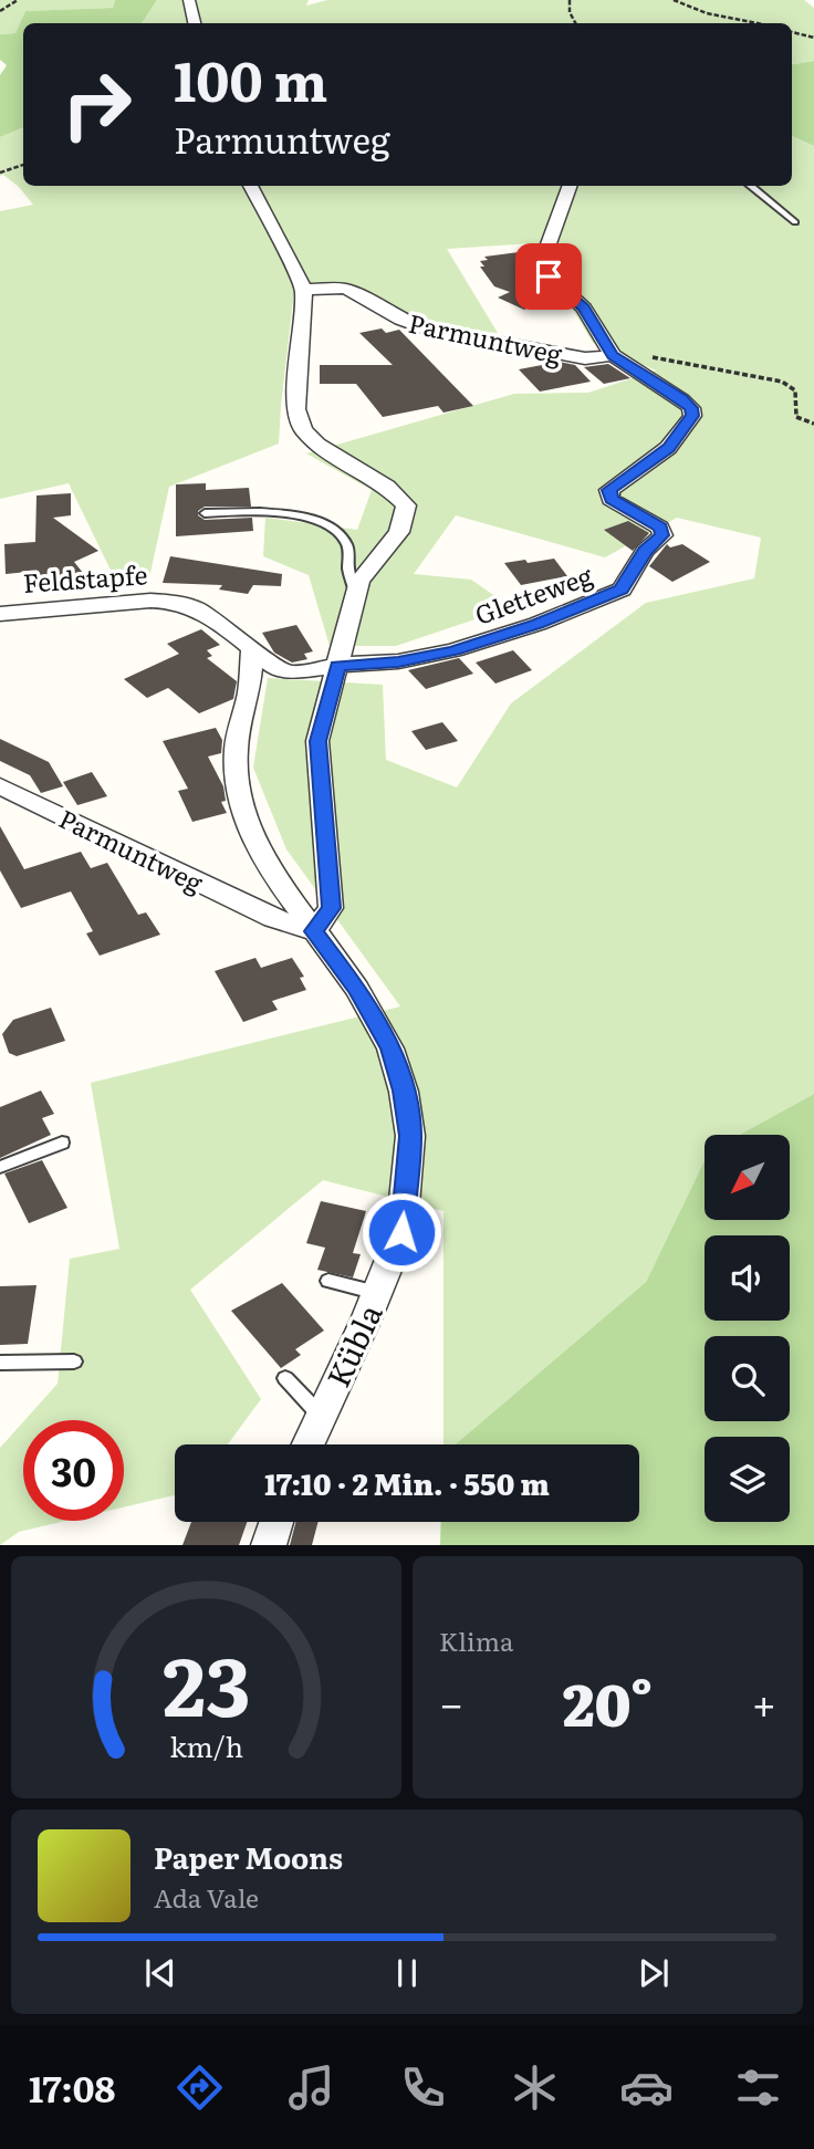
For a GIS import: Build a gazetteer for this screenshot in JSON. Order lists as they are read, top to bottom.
{
  "streets": {
    "street": [
      "Parmuntweg",
      "Feldstapfe",
      "Gletteweg",
      "Kübla"
    ]
  },
  "crossings": [
    ["Parmuntweg", "Gletteweg"],
    ["Parmuntweg", "Kübla"],
    ["Feldstapfe", "Gletteweg"]
  ],
  "north": "bottom left",
  "page": {
    "turn": ["100 m", "Parmuntweg"],
    "limit": "30",
    "trip": "17:10 · 2 Min. · 550 m",
    "tile": "Klima",
    "heat": ["−", "20°", "+"],
    "song": ["Paper Moons", "Ada Vale"],
    "tabs": "17:08",
    "gauge": ["23", "km/h"]
  }
}
